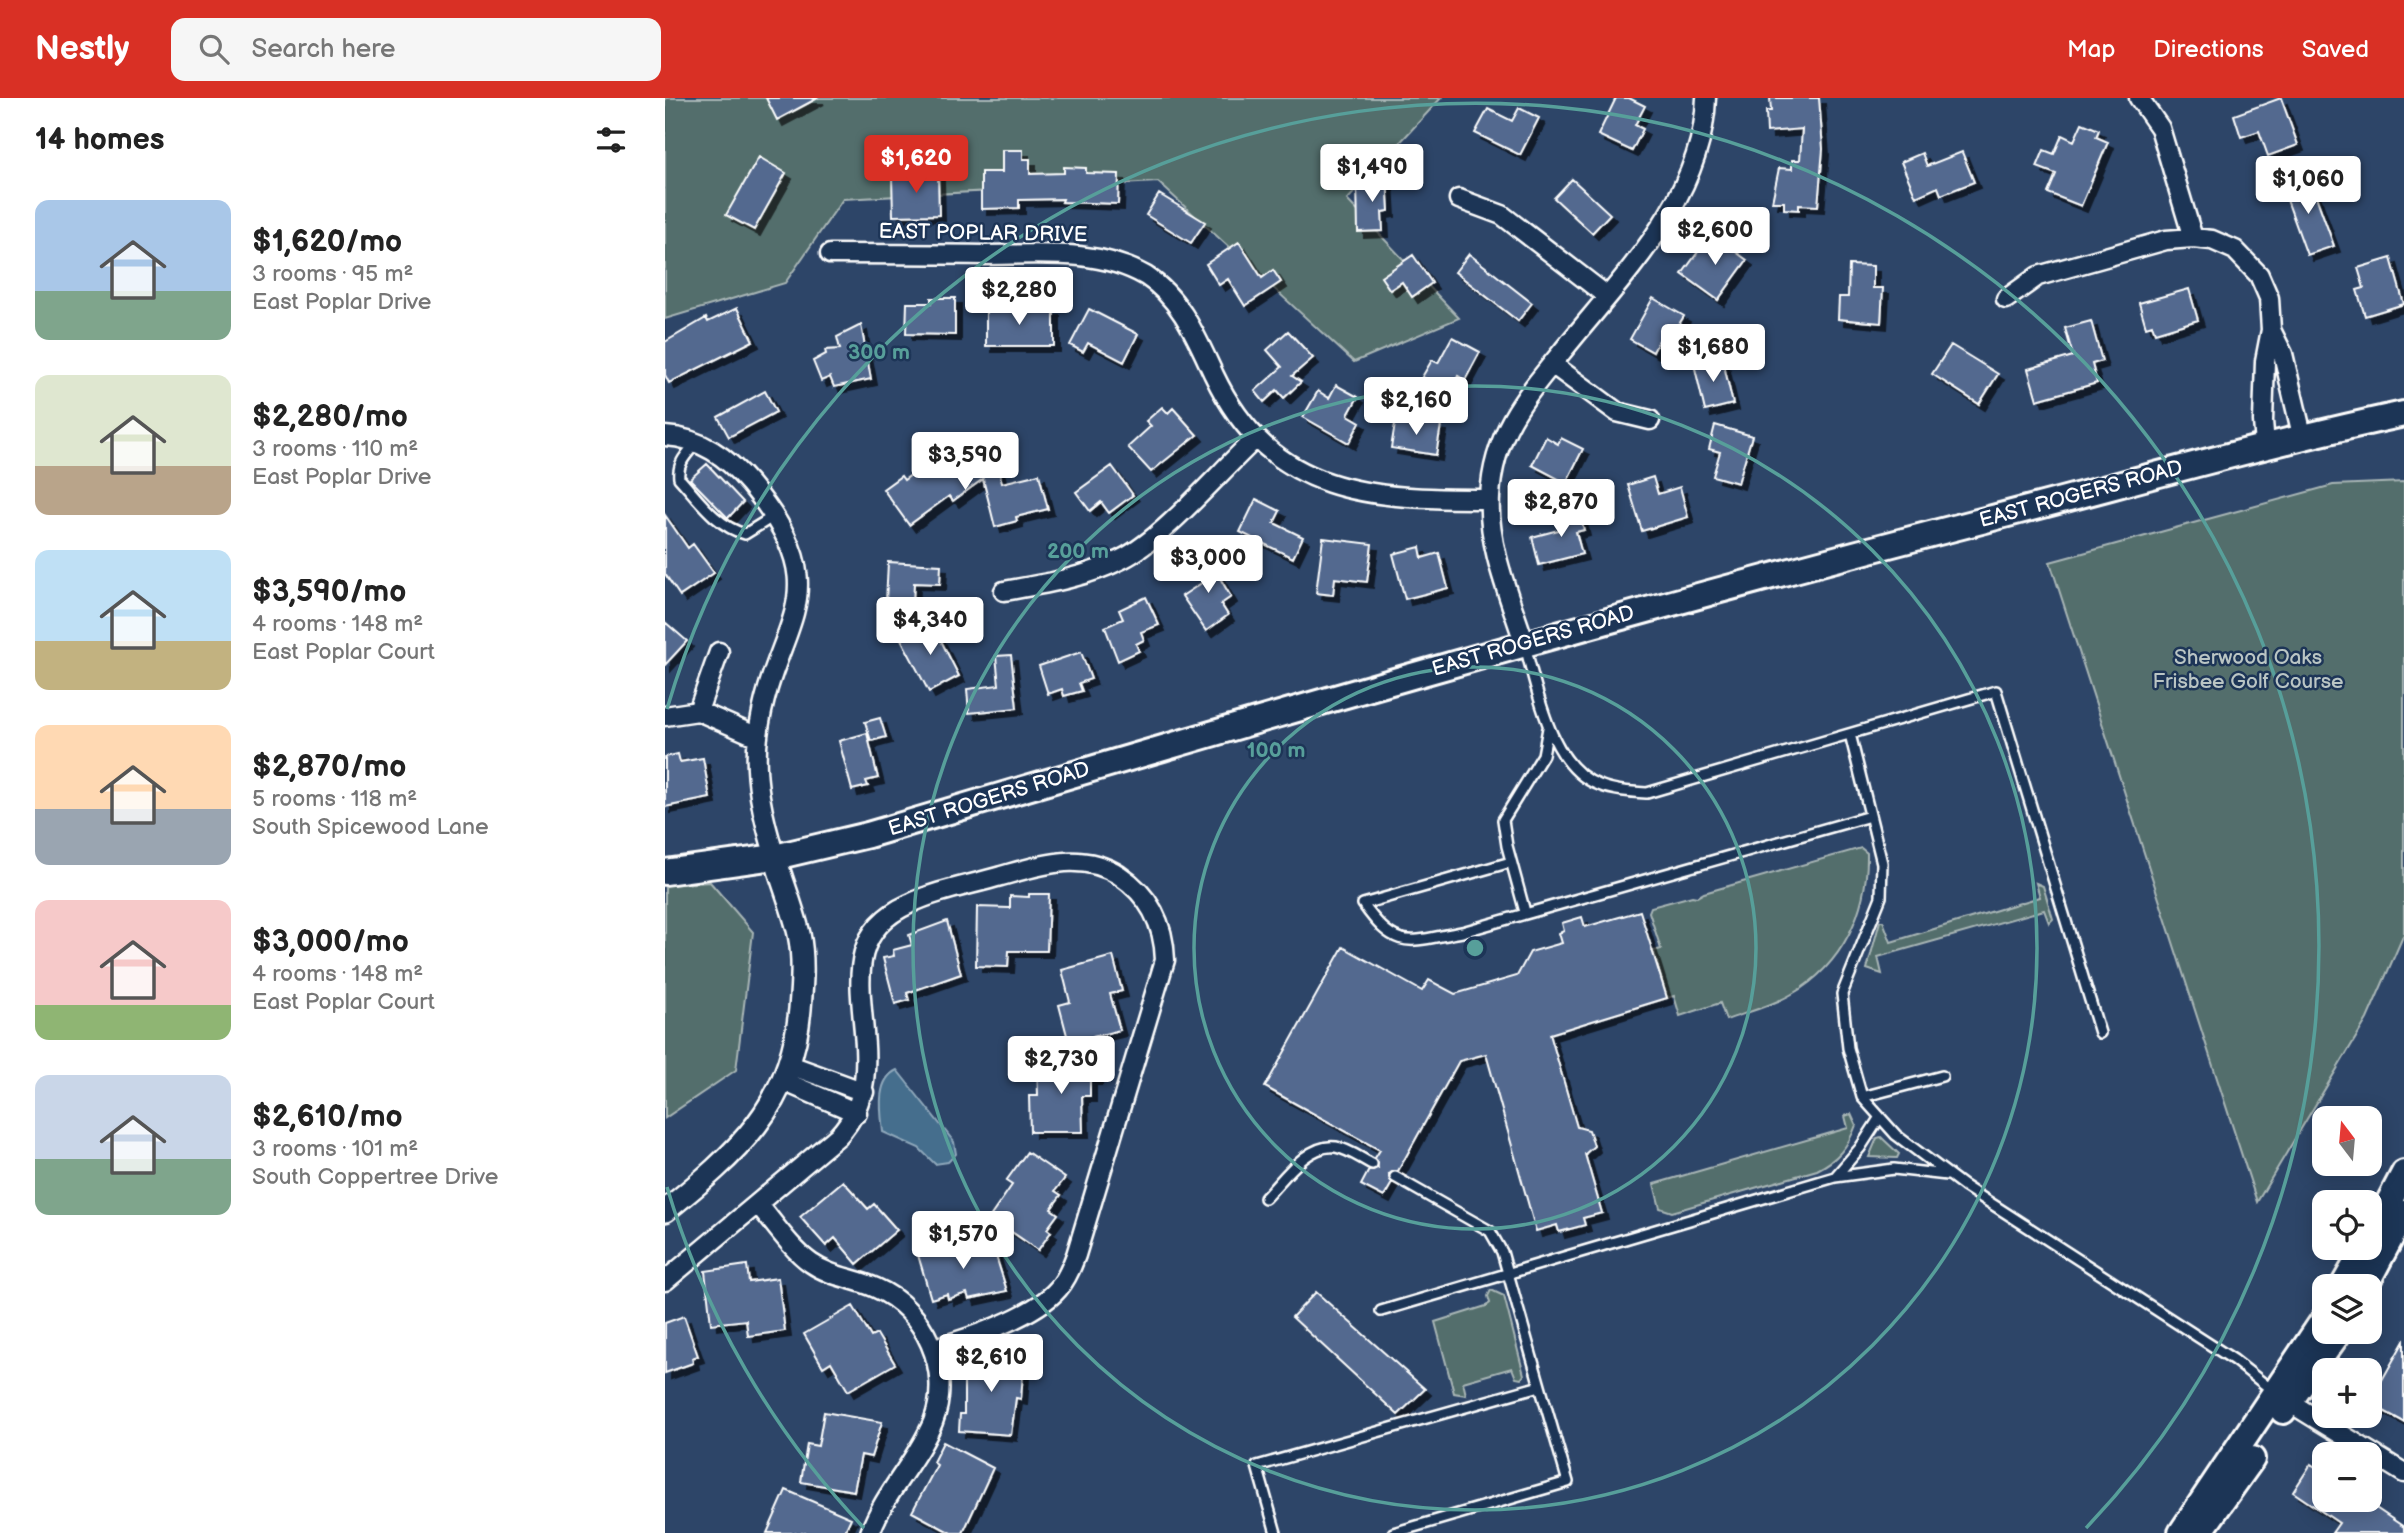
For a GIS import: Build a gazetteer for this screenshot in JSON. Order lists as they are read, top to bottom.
{
  "streets": {
    "main road": ["EAST ROGERS ROAD"],
    "street": ["EAST POPLAR DRIVE"]
  },
  "parks": ["Sherwood Oaks Frisbee Golf Course"],
  "north": "top",
  "page": {
    "header": "Nestly",
    "search": "Search here",
    "nav": ["Map", "Directions", "Saved"],
    "heading": "14 homes",
    "price": [
      "$1,620",
      "$1,490",
      "$1,060",
      "$2,600",
      "$2,280",
      "$1,680",
      "$2,160",
      "$3,590",
      "$2,870",
      "$3,000",
      "$4,340",
      "$2,730",
      "$1,570",
      "$2,610"
    ],
    "list": [
      {
        "name": "$1,620/mo",
        "note": "3 rooms · 95 m² · East Poplar Drive"
      },
      {
        "name": "$2,280/mo",
        "note": "3 rooms · 110 m² · East Poplar Drive"
      },
      {
        "name": "$3,590/mo",
        "note": "4 rooms · 148 m² · East Poplar Court"
      },
      {
        "name": "$2,870/mo",
        "note": "5 rooms · 118 m² · South Spicewood Lane"
      },
      {
        "name": "$3,000/mo",
        "note": "4 rooms · 148 m² · East Poplar Court"
      },
      {
        "name": "$2,610/mo",
        "note": "3 rooms · 101 m² · South Coppertree Drive"
      }
    ],
    "map_buttons": ["+", "−"]
  },
  "rings": ["300 m", "200 m", "100 m"]
}
